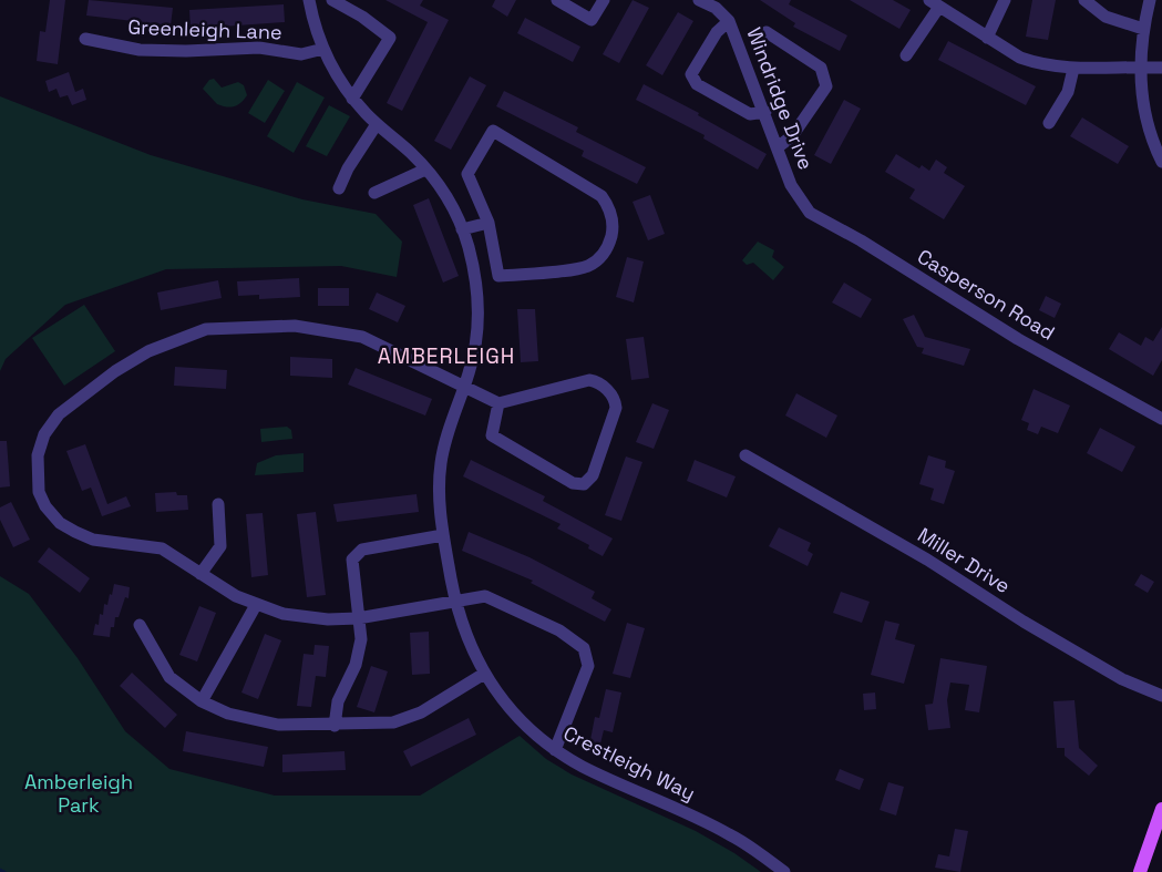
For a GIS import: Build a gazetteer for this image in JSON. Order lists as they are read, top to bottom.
{
  "streets": {
    "street": [
      "Greenleigh Lane",
      "Windridge Drive",
      "Casperson Road",
      "Miller Drive",
      "Crestleigh Way"
    ]
  },
  "crossings": [
    ["Greenleigh Lane", "Crestleigh Way"],
    ["Windridge Drive", "Casperson Road"]
  ],
  "districts": ["AMBERLEIGH"],
  "parks": ["Amberleigh Park"]
}
